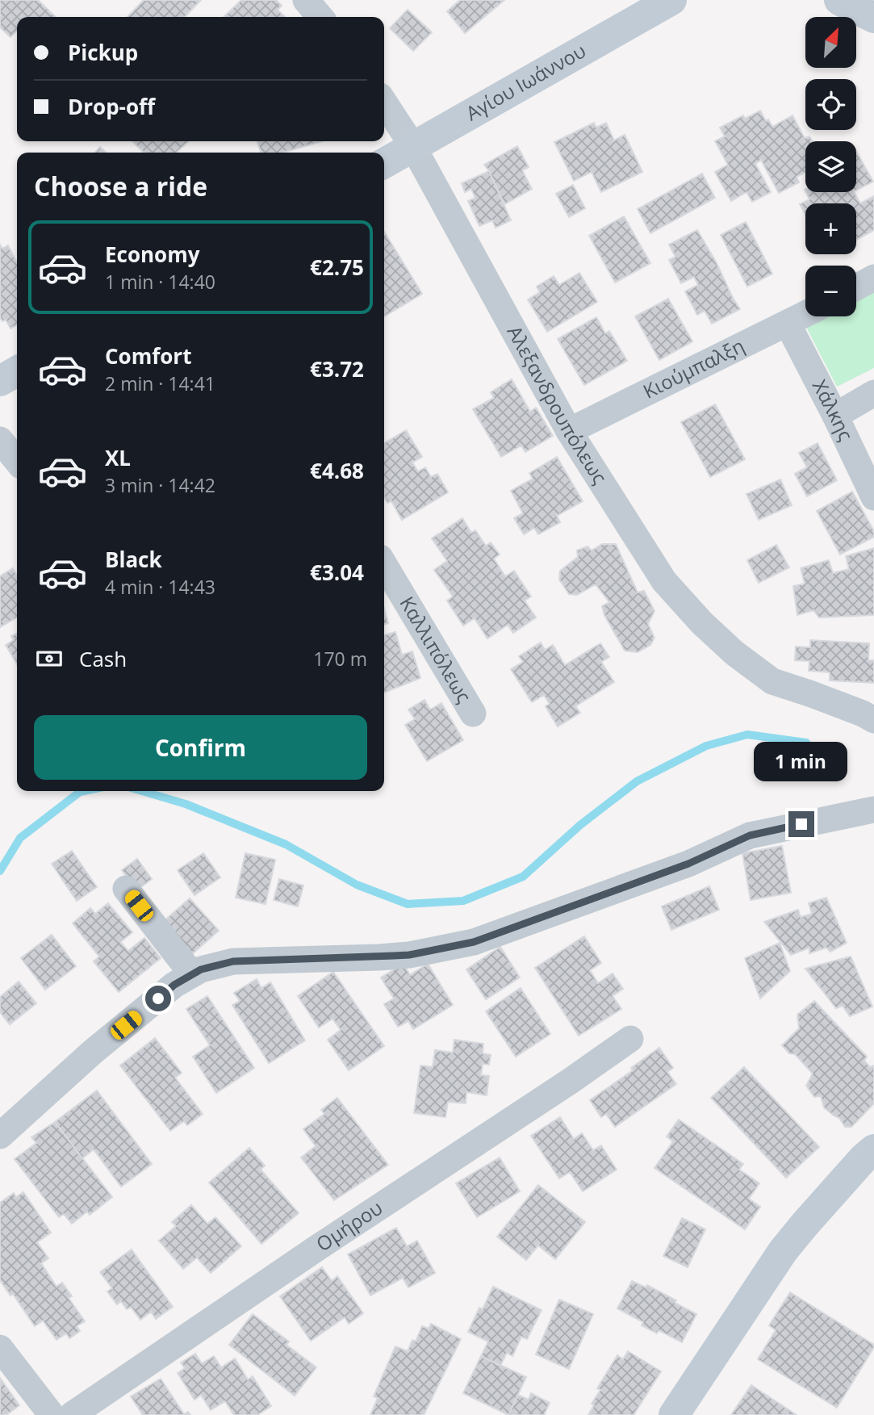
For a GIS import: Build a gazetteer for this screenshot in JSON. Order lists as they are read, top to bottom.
{
  "streets": {
    "street": [
      "Αγίου Ιωάννου",
      "Κιούμπαλξη",
      "Αλεξανδρουπόλεως",
      "Χάλκης",
      "Καλλιπόλεως",
      "Ομήρου"
    ]
  },
  "crossings": [
    ["Αγίου Ιωάννου", "Αλεξανδρουπόλεως"],
    ["Κιούμπαλξη", "Αλεξανδρουπόλεως"],
    ["Κιούμπαλξη", "Χάλκης"]
  ],
  "north": "top right",
  "page": {
    "map_buttons": ["+", "−"],
    "banner": ["Pickup", "Drop-off"],
    "heading": "Choose a ride",
    "list": [
      {
        "name": "Economy",
        "note": "1 min · 14:40",
        "value": "€2.75"
      },
      {
        "name": "Comfort",
        "note": "2 min · 14:41",
        "value": "€3.72"
      },
      {
        "name": "XL",
        "note": "3 min · 14:42",
        "value": "€4.68"
      },
      {
        "name": "Black",
        "note": "4 min · 14:43",
        "value": "€3.04"
      }
    ],
    "pay": ["Cash", "170 m"],
    "buttons": "Confirm",
    "bubble": "1 min"
  }
}
